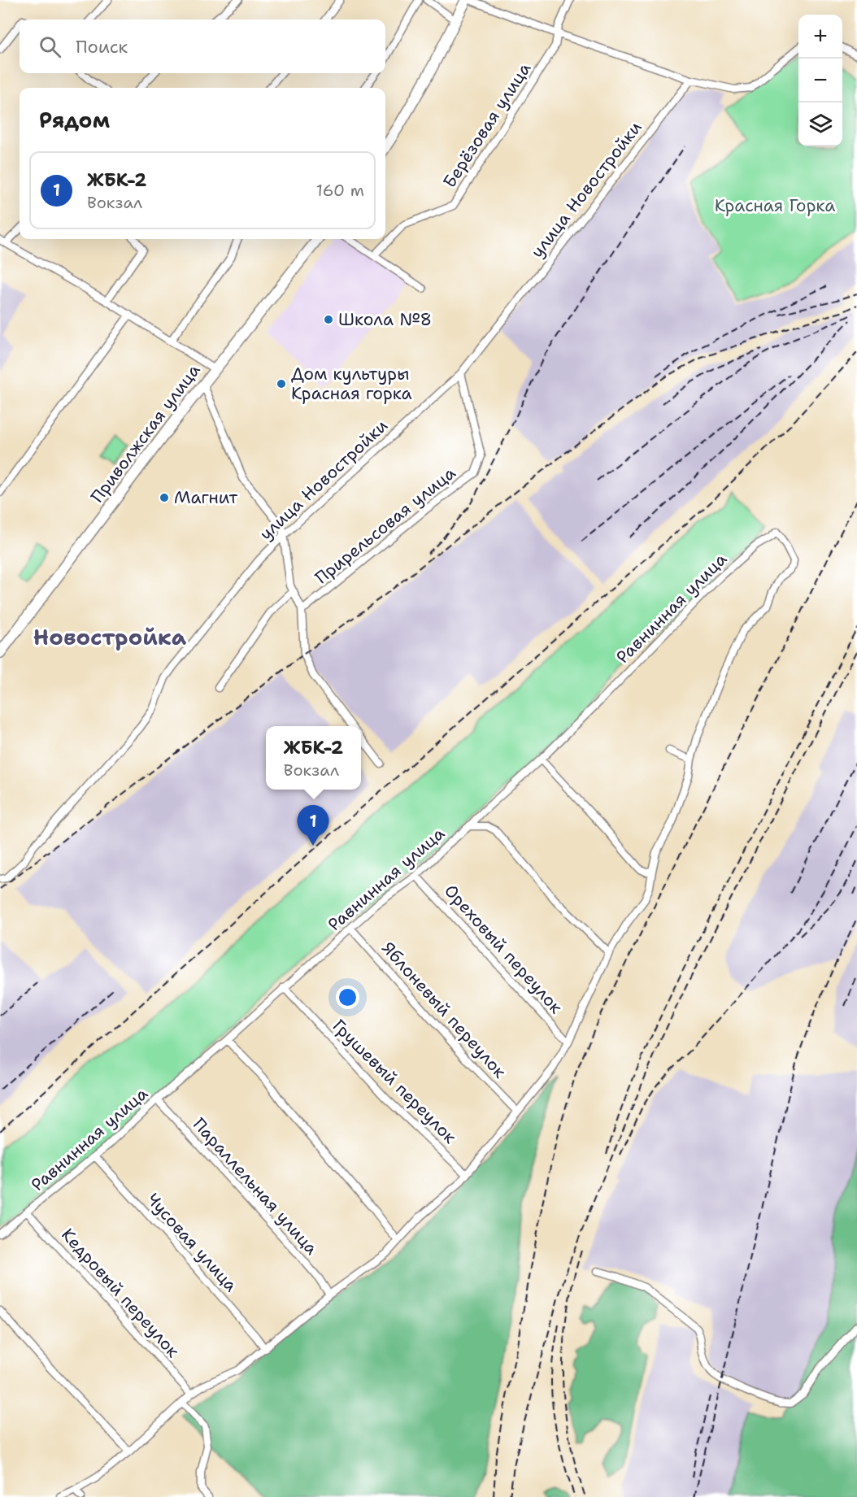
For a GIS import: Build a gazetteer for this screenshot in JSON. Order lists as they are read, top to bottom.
{
  "streets": {
    "main road": ["Приволжская улица"],
    "street": [
      "Берёзовая улица",
      "улица Новостройки",
      "Прирельсовая улица",
      "Равнинная улица",
      "Ореховый переулок",
      "Яблоневый переулок",
      "Грушевый переулок",
      "Параллельная улица",
      "Чусовая улица",
      "Кедровый переулок"
    ]
  },
  "crossings": [
    ["улица Новостройки", "Прирельсовая улица"],
    ["Равнинная улица", "Ореховый переулок"],
    ["Равнинная улица", "Яблоневый переулок"],
    ["Равнинная улица", "Грушевый переулок"],
    ["Равнинная улица", "Параллельная улица"],
    ["Равнинная улица", "Чусовая улица"],
    ["Равнинная улица", "Кедровый переулок"]
  ],
  "districts": ["Новостройка"],
  "parks": ["Красная Горка"],
  "places": ["Школа №8", "Дом культуры Красная горка", "Магнит"],
  "page": {
    "map_buttons": ["+", "−"],
    "search": "Поиск",
    "heading": "Рядом",
    "list": [
      {
        "mark": "1",
        "name": "ЖБК-2",
        "note": "Вокзал",
        "value": "160 m"
      }
    ],
    "popup": ["ЖБК-2", "Вокзал"],
    "pins": "1"
  }
}
